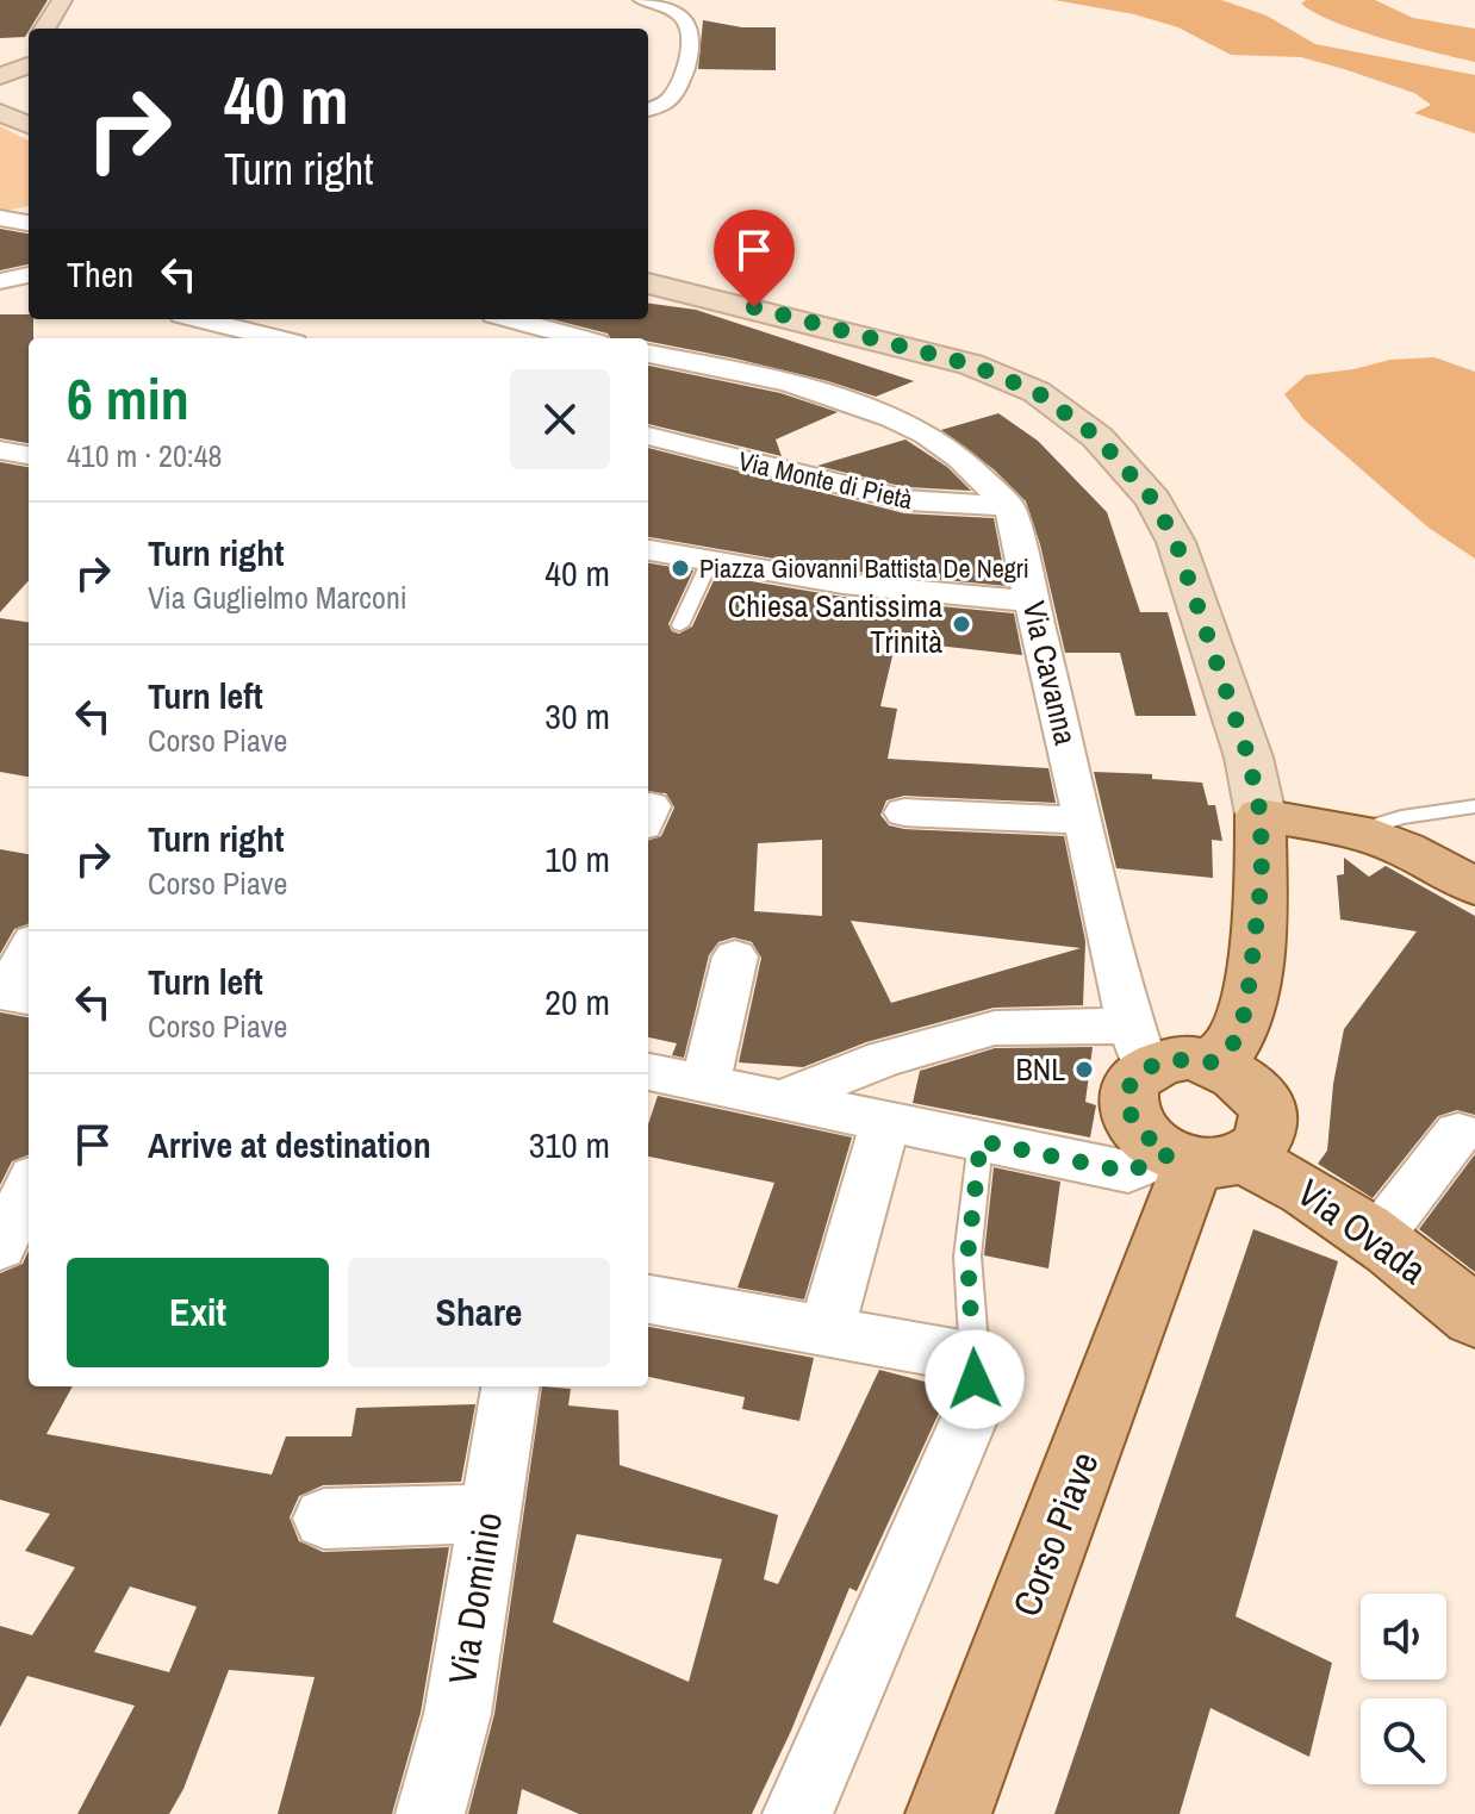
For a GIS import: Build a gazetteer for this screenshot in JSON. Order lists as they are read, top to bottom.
{
  "streets": {
    "main road": ["Via Ovada", "Corso Piave"],
    "street": ["Via Monte di Pietà", "Via Cavanna", "Via Dominio"]
  },
  "crossings": [
    ["Via Monte di Pietà", "Via Cavanna"],
    ["Via Cavanna", "Corso Piave"],
    ["Via Ovada", "Corso Piave"]
  ],
  "places": ["Piazza Giovanni Battista De Negri", "Chiesa Santissima Trinità", "BNL"],
  "page": {
    "turn": ["40 m", "Turn right"],
    "then": "Then",
    "heading": ["6 min", "410 m · 20:48"],
    "list": [
      {
        "name": "Turn right",
        "note": "Via Guglielmo Marconi",
        "value": "40 m"
      },
      {
        "name": "Turn left",
        "note": "Corso Piave",
        "value": "30 m"
      },
      {
        "name": "Turn right",
        "note": "Corso Piave",
        "value": "10 m"
      },
      {
        "name": "Turn left",
        "note": "Corso Piave",
        "value": "20 m"
      },
      {
        "name": "Arrive at destination",
        "value": "310 m"
      }
    ],
    "buttons": ["Exit", "Share"]
  }
}
